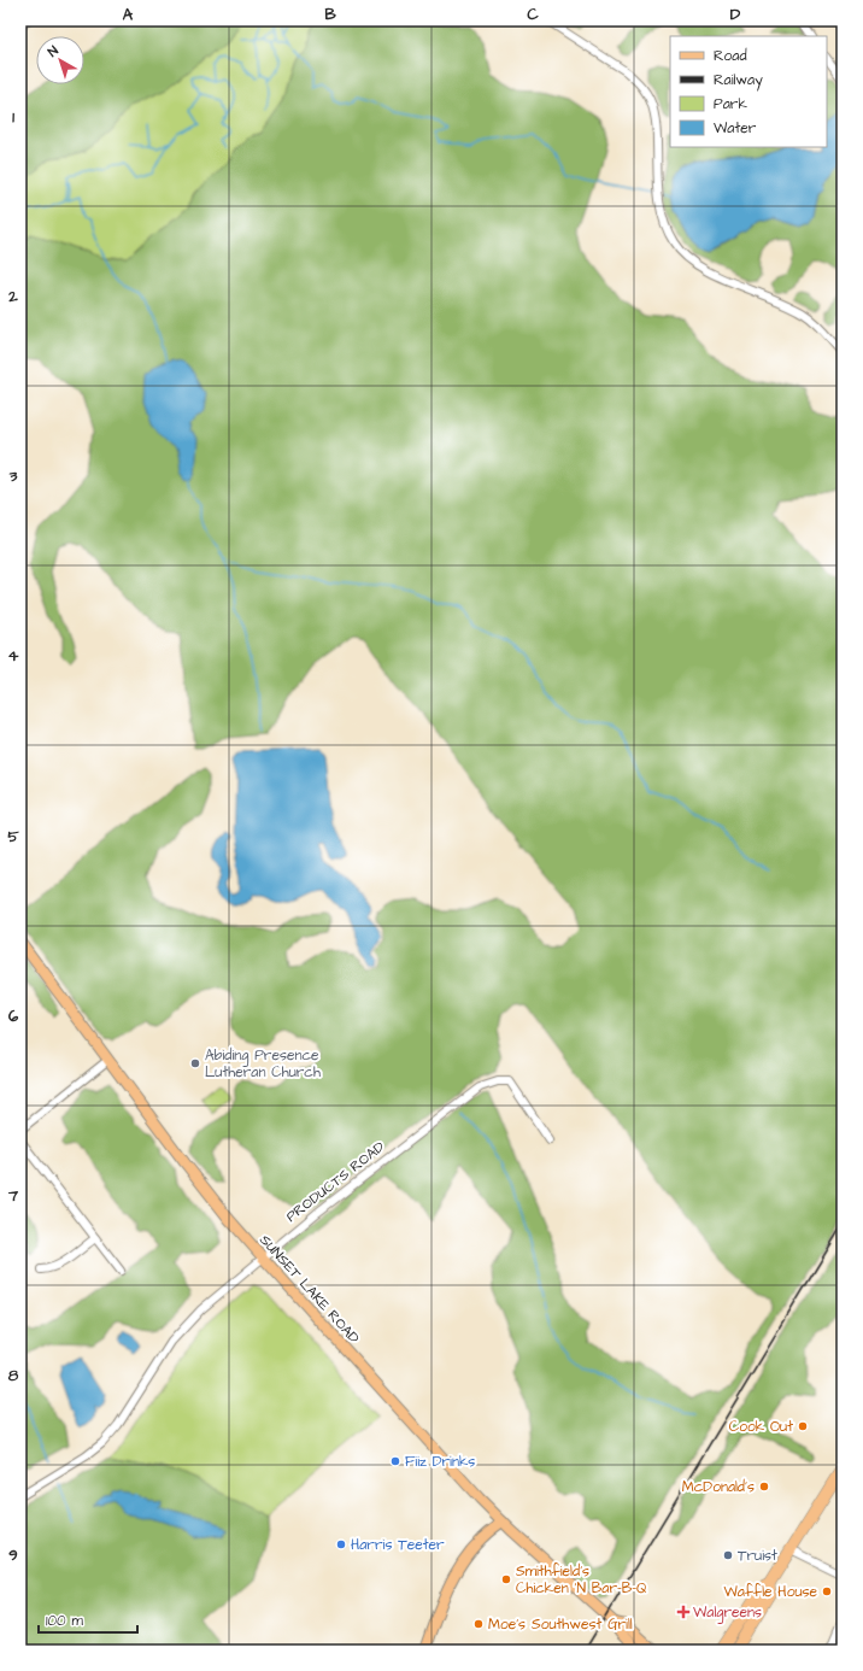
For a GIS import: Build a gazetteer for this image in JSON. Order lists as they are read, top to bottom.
{
  "streets": {
    "main road": ["SUNSET LAKE ROAD"],
    "street": ["PRODUCTS ROAD"]
  },
  "crossings": [
    ["PRODUCTS ROAD", "SUNSET LAKE ROAD"]
  ],
  "places": {
    "other": [
      "Abiding Presence Lutheran Church",
      "Cook Out",
      "Fiiz Drinks",
      "McDonald's",
      "Harris Teeter",
      "Truist",
      "Smithfield's Chicken 'N Bar-B-Q",
      "Waffle House",
      "Moe's Southwest Grill"
    ],
    "health": ["Walgreens"]
  },
  "legend": [
    "Road",
    "Railway",
    "Park",
    "Water"
  ],
  "scale_bar": "100 m",
  "north": "top left",
  "grid": {
    "columns": [
      "A",
      "B",
      "C",
      "D"
    ],
    "rows": [
      "1",
      "2",
      "3",
      "4",
      "5",
      "6",
      "7",
      "8",
      "9"
    ]
  }
}
